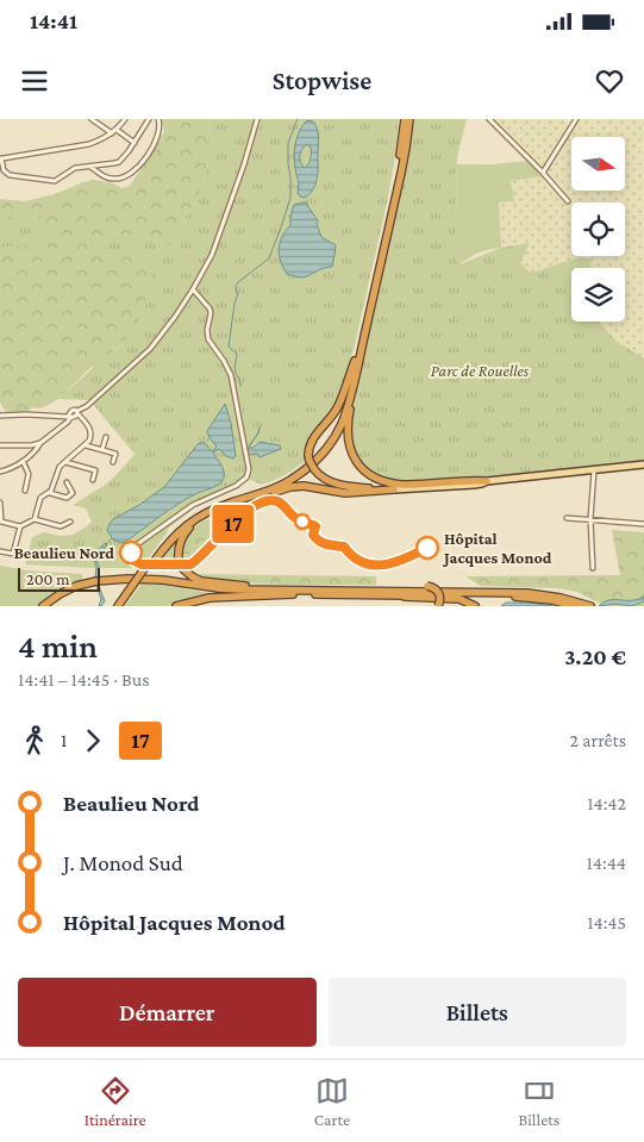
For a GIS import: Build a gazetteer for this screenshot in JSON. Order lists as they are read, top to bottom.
{
  "parks": ["Parc de Rouelles"],
  "places": ["Hôpital Jacques Monod", "Beaulieu Nord"],
  "lines": ["bus line 17"],
  "scale_bar": "200 m",
  "north": "right",
  "page": {
    "status": "14:41",
    "header": "Stopwise",
    "on_map": "17",
    "scale": "200 m",
    "heading": ["4 min", "14:41 – 14:45 · Bus", "3.20 €"],
    "legs": ["1", "17", "2 arrêts"],
    "list": [
      {
        "name": "Beaulieu Nord",
        "value": "14:42"
      },
      {
        "name": "J. Monod Sud",
        "value": "14:44"
      },
      {
        "name": "Hôpital Jacques Monod",
        "value": "14:45"
      }
    ],
    "buttons": ["Démarrer", "Billets"],
    "tabs": ["Itinéraire", "Carte", "Billets"]
  }
}
